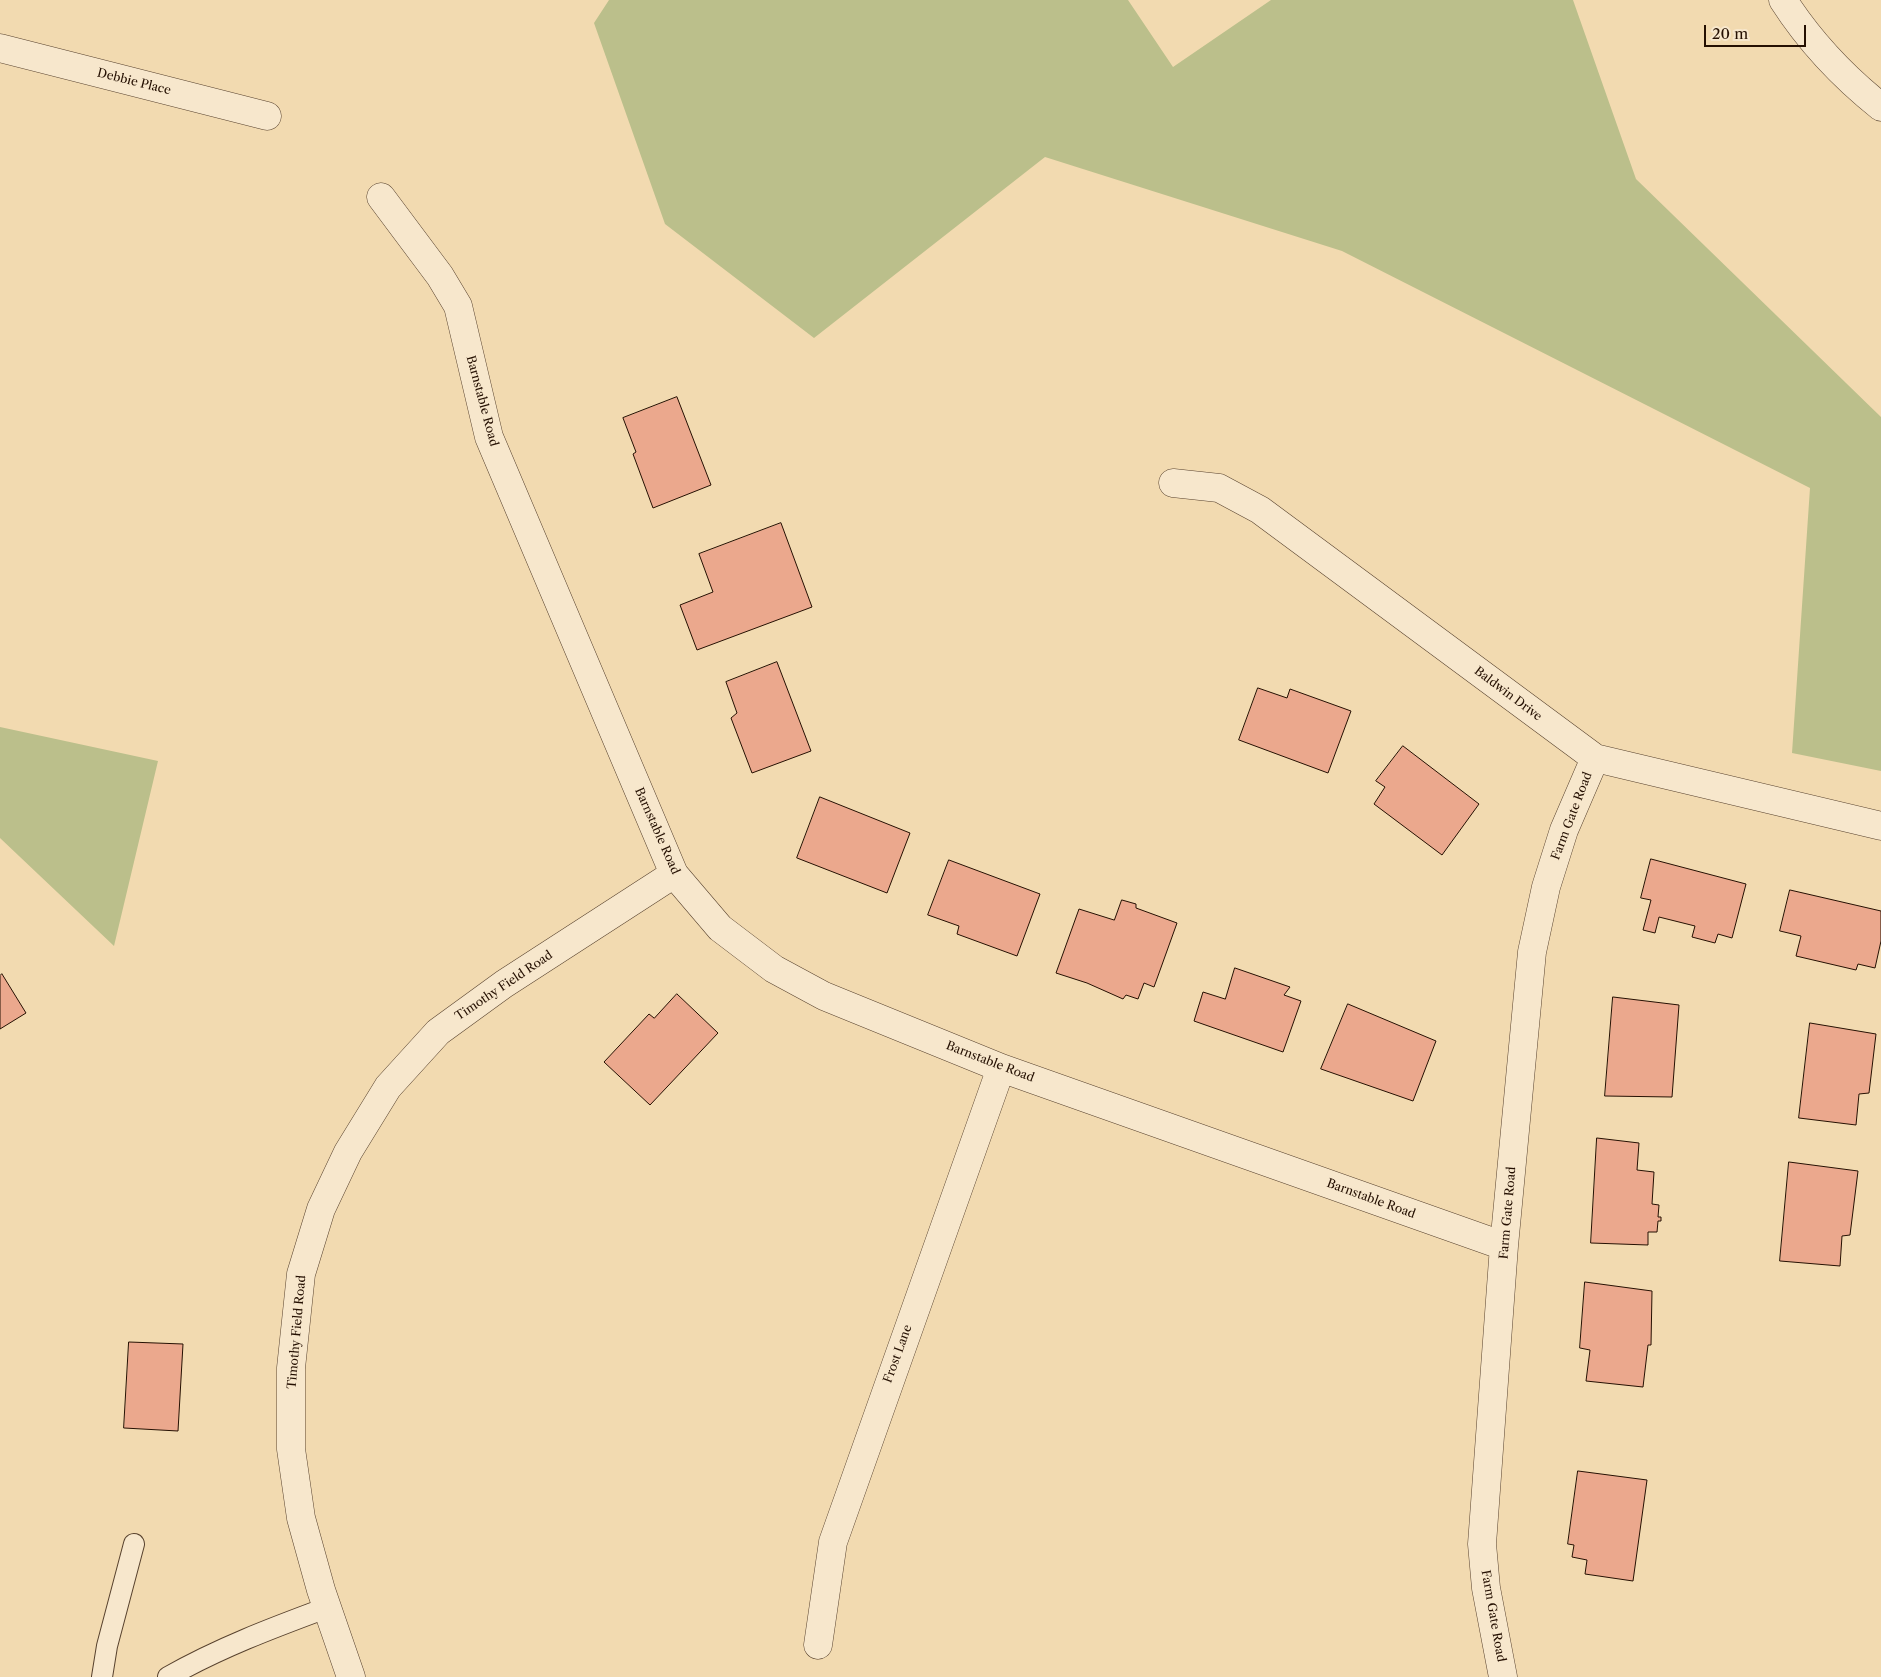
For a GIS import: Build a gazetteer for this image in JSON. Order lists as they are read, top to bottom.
{
  "streets": {
    "street": [
      "Debbie Place",
      "Barnstable Road",
      "Baldwin Drive",
      "Farm Gate Road",
      "Timothy Field Road",
      "Frost Lane"
    ]
  },
  "crossings": [
    ["Barnstable Road", "Farm Gate Road"],
    ["Barnstable Road", "Timothy Field Road"],
    ["Barnstable Road", "Frost Lane"],
    ["Baldwin Drive", "Farm Gate Road"]
  ],
  "scale_bar": "20 m"
}
